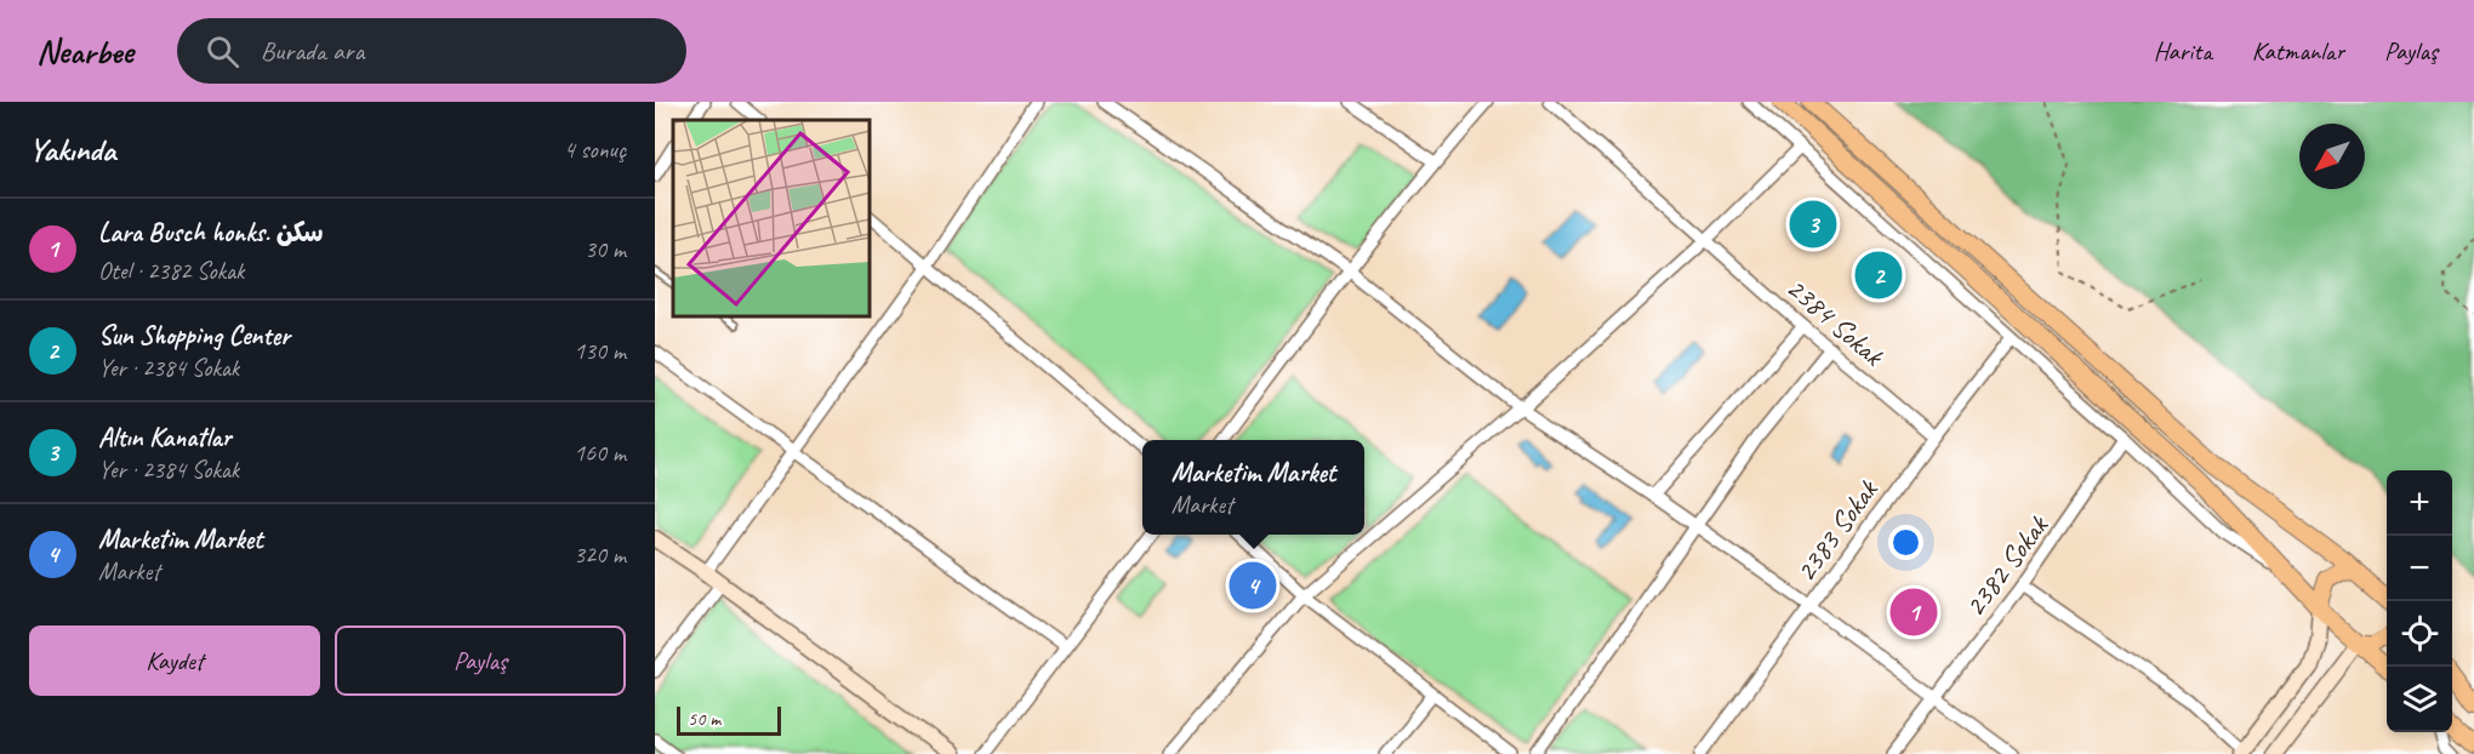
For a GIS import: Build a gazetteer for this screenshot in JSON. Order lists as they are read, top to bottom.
{
  "streets": {
    "street": ["2384 Sokak", "2383 Sokak", "2382 Sokak"]
  },
  "crossings": [
    ["2384 Sokak", "2383 Sokak"]
  ],
  "scale_bar": "50 m",
  "north": "bottom left",
  "page": {
    "header": "Nearbee",
    "search": "Burada ara",
    "nav": ["Harita", "Katmanlar", "Paylaş"],
    "heading": ["Yakında", "4 sonuç"],
    "list": [
      {
        "mark": "1",
        "name": "Lara Busch honks. سكن",
        "note": "Otel · 2382 Sokak",
        "value": "30 m"
      },
      {
        "mark": "2",
        "name": "Sun Shopping Center",
        "note": "Yer · 2384 Sokak",
        "value": "130 m"
      },
      {
        "mark": "3",
        "name": "Altın Kanatlar",
        "note": "Yer · 2384 Sokak",
        "value": "160 m"
      },
      {
        "mark": "4",
        "name": "Marketim Market",
        "note": "Market",
        "value": "320 m"
      }
    ],
    "pins": [
      "3",
      "2",
      "4",
      "1"
    ],
    "popup": ["Marketim Market", "Market"],
    "map_buttons": ["+", "−"],
    "buttons": ["Kaydet", "Paylaş"],
    "scale": "50 m"
  }
}
